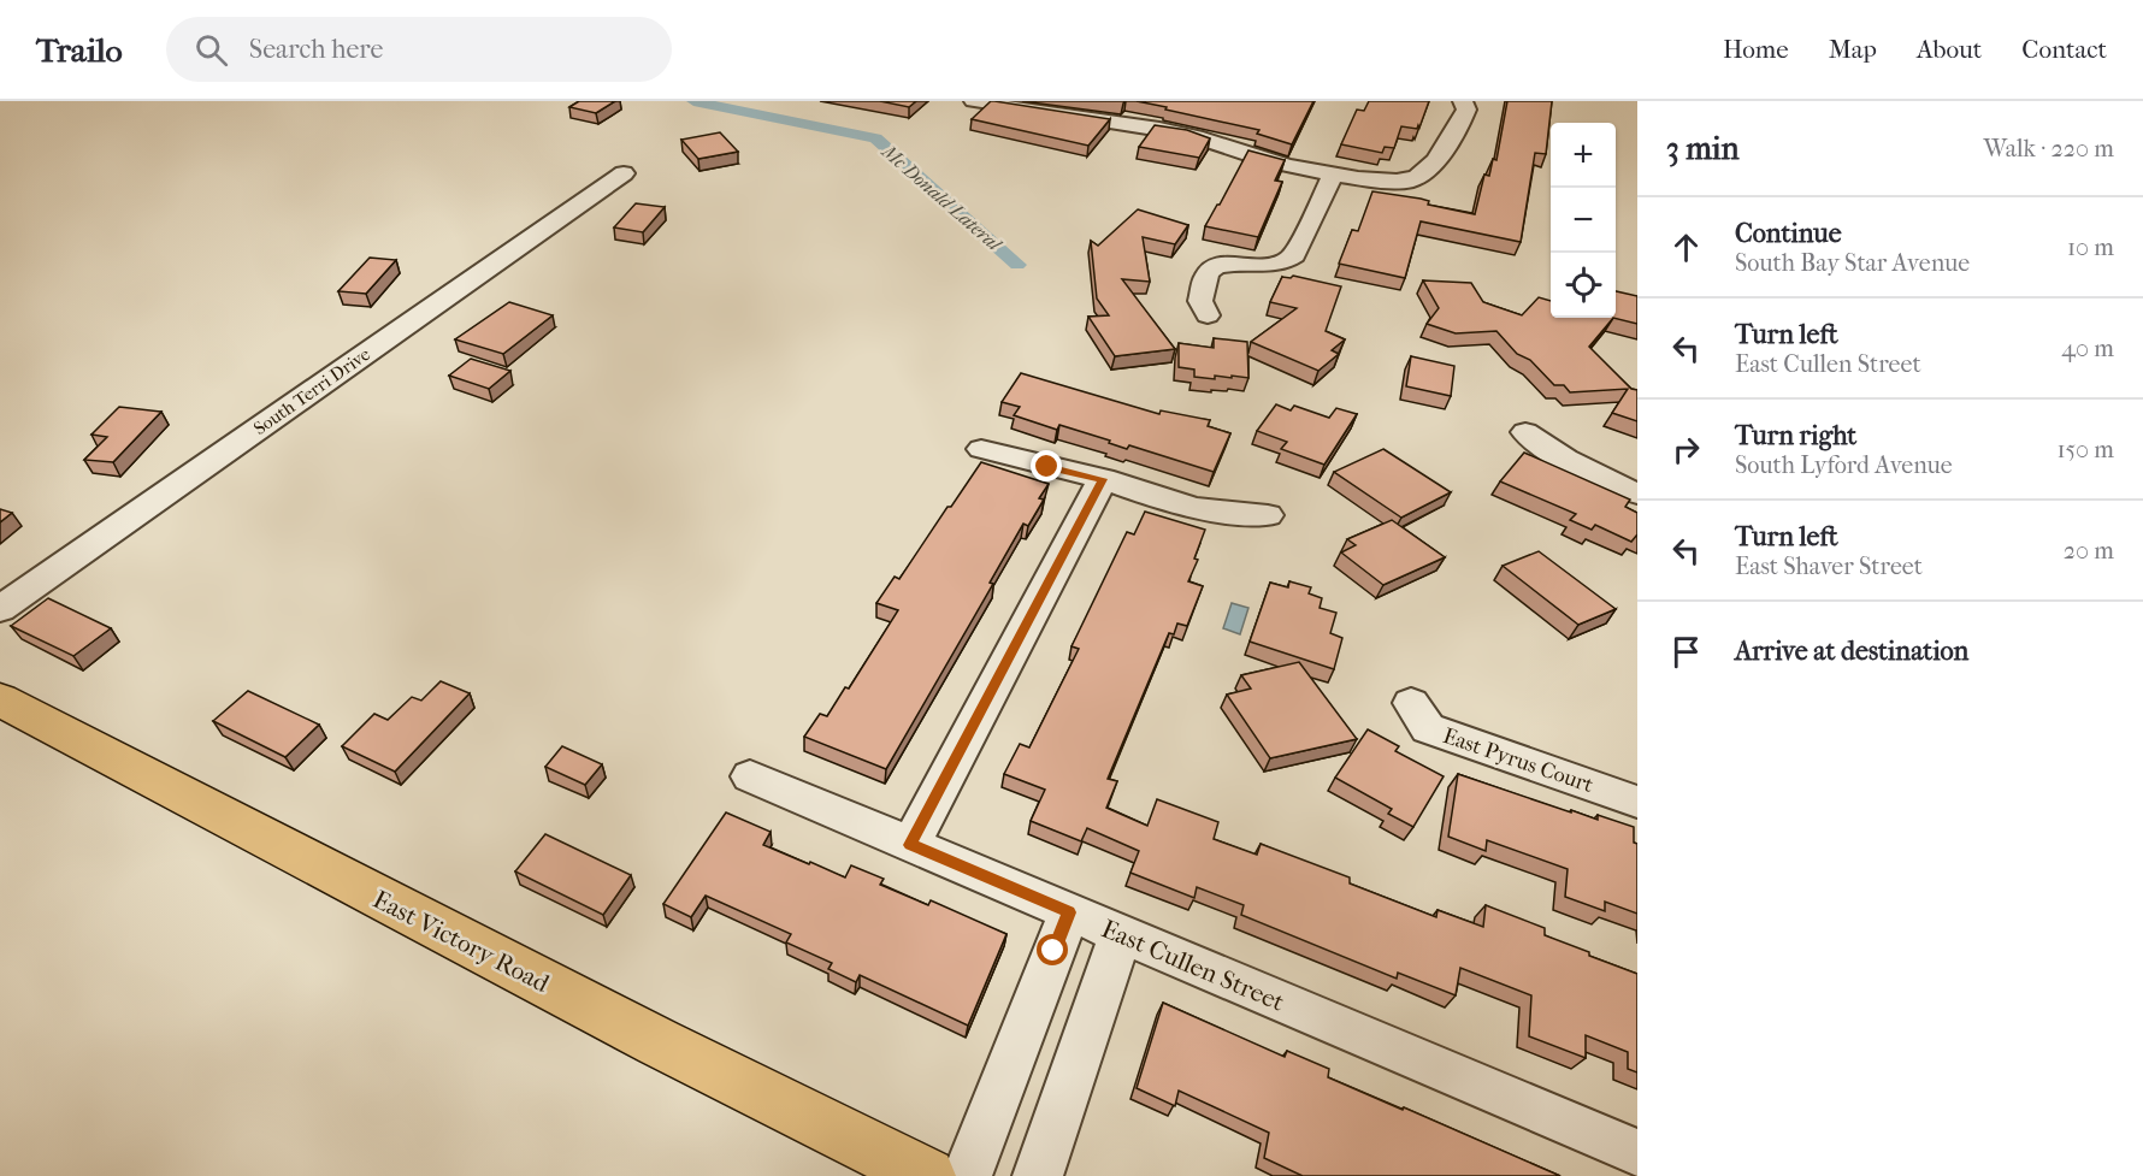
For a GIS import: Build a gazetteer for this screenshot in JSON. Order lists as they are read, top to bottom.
{
  "streets": {
    "main road": ["East Victory Road"],
    "street": ["South Terri Drive", "East Pyrus Court", "East Cullen Street"]
  },
  "water": ["Mc Donald Lateral"],
  "page": {
    "header": "Trailo",
    "search": "Search here",
    "nav": [
      "Home",
      "Map",
      "About",
      "Contact"
    ],
    "heading": ["3 min", "Walk · 220 m"],
    "map_buttons": ["+", "−"],
    "list": [
      ["Continue", "South Bay Star Avenue", "10 m"],
      ["Turn left", "East Cullen Street", "40 m"],
      ["Turn right", "South Lyford Avenue", "150 m"],
      ["Turn left", "East Shaver Street", "20 m"],
      "Arrive at destination"
    ]
  }
}
